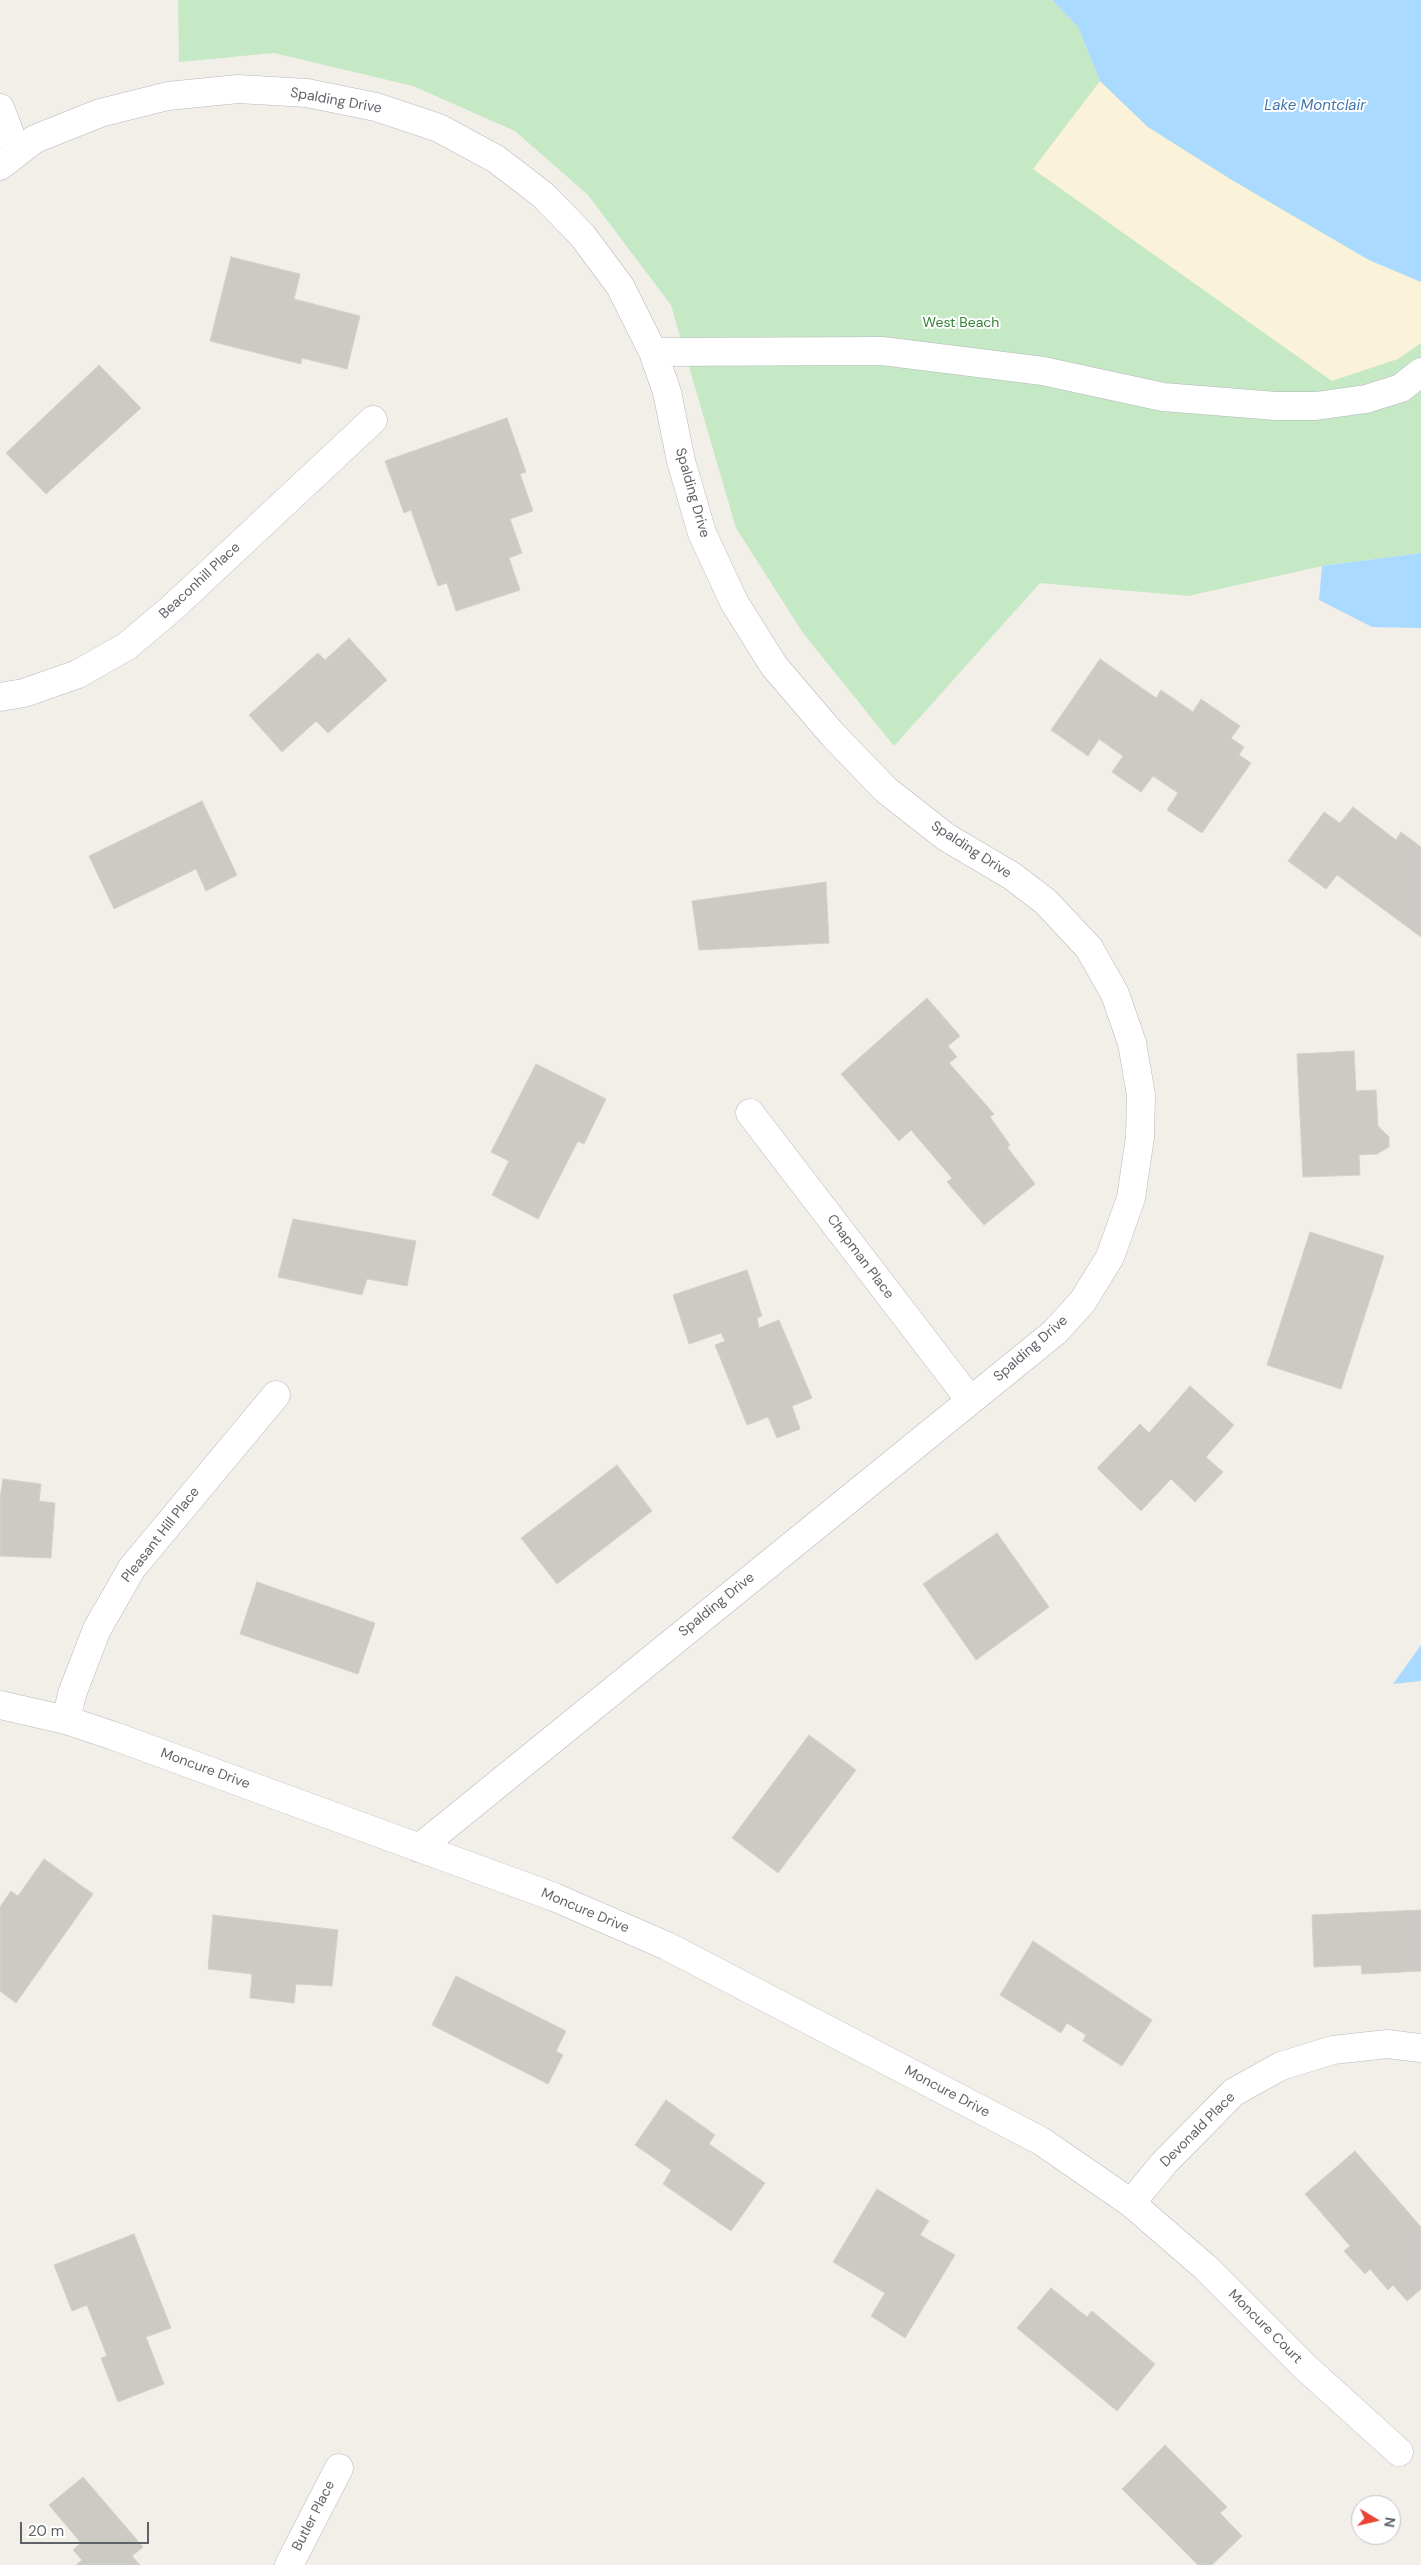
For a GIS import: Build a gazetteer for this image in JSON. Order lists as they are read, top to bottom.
{
  "streets": {
    "street": [
      "Spalding Drive",
      "Beaconhill Place",
      "Chapman Place",
      "Pleasant Hill Place",
      "Moncure Drive",
      "Devonald Place",
      "Moncure Court",
      "Butler Place"
    ]
  },
  "crossings": [
    ["Spalding Drive", "Chapman Place"],
    ["Spalding Drive", "Moncure Drive"],
    ["Pleasant Hill Place", "Moncure Drive"],
    ["Moncure Drive", "Devonald Place"],
    ["Moncure Drive", "Moncure Court"],
    ["Devonald Place", "Moncure Court"]
  ],
  "water": ["Lake Montclair"],
  "parks": ["West Beach"],
  "scale_bar": "20 m",
  "north": "right"
}
